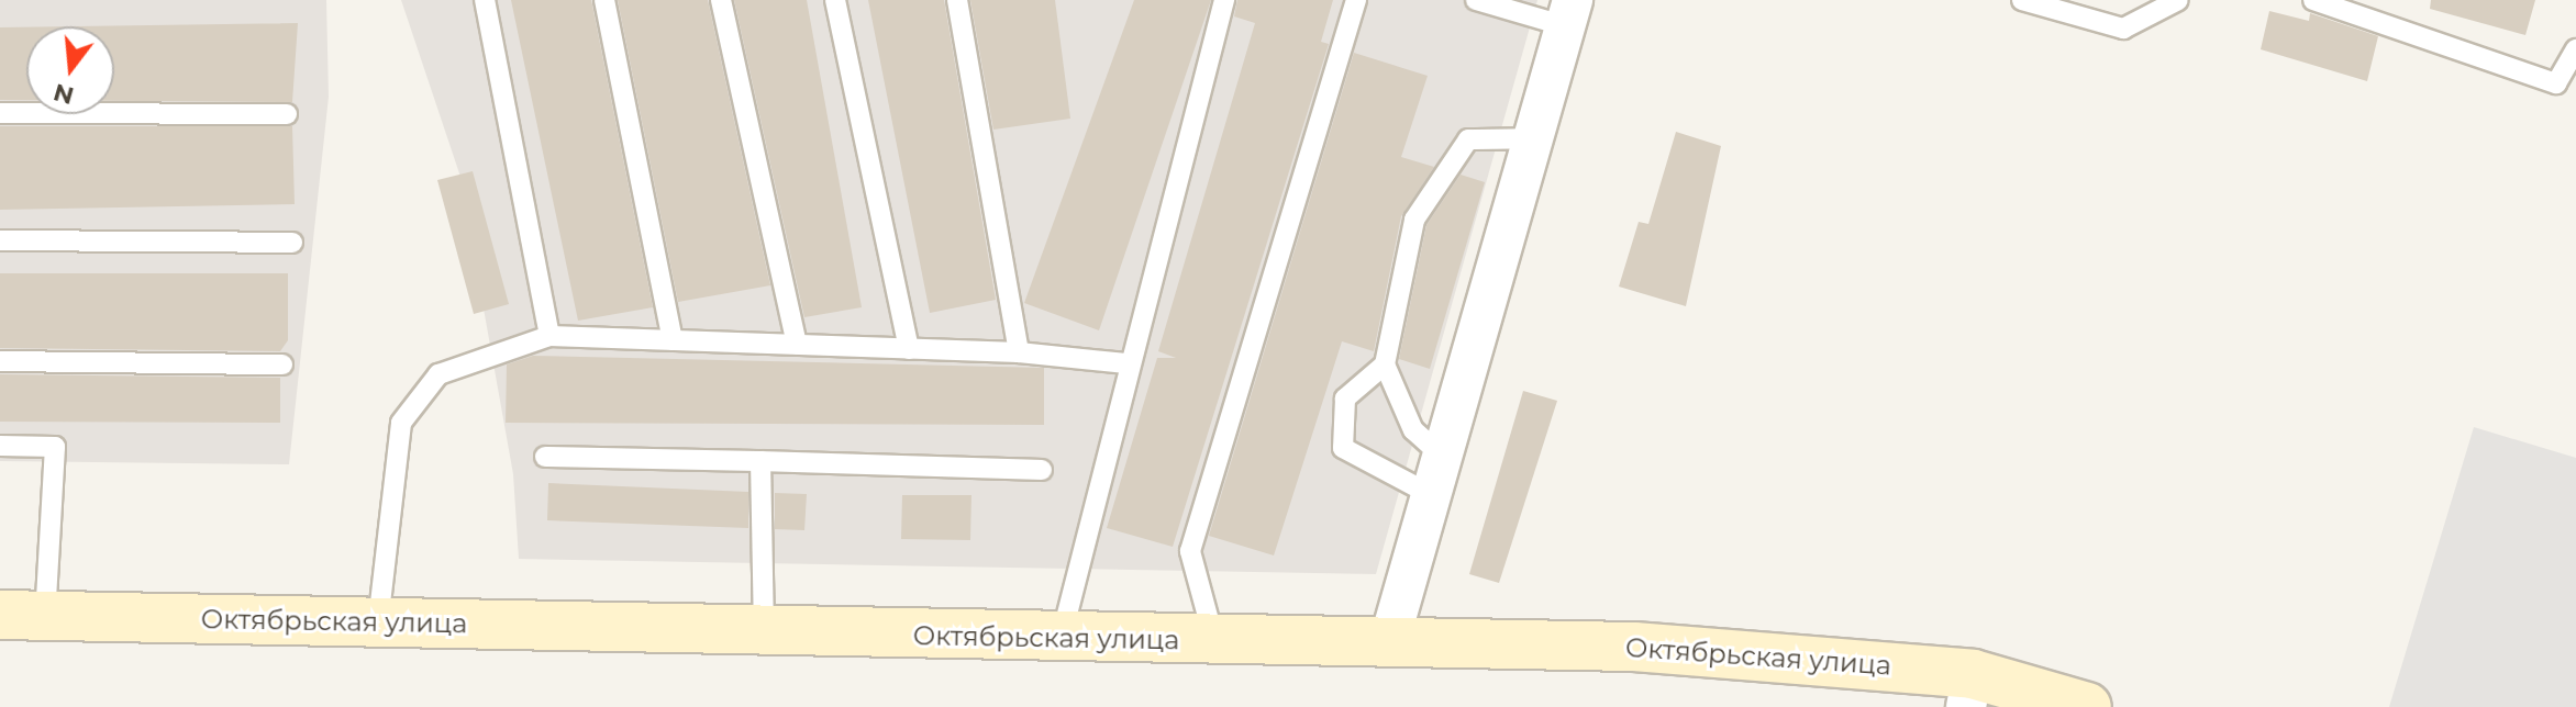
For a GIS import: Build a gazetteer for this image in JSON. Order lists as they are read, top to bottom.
{
  "streets": {
    "main road": ["Октябрьская улица"]
  },
  "north": "bottom"
}
